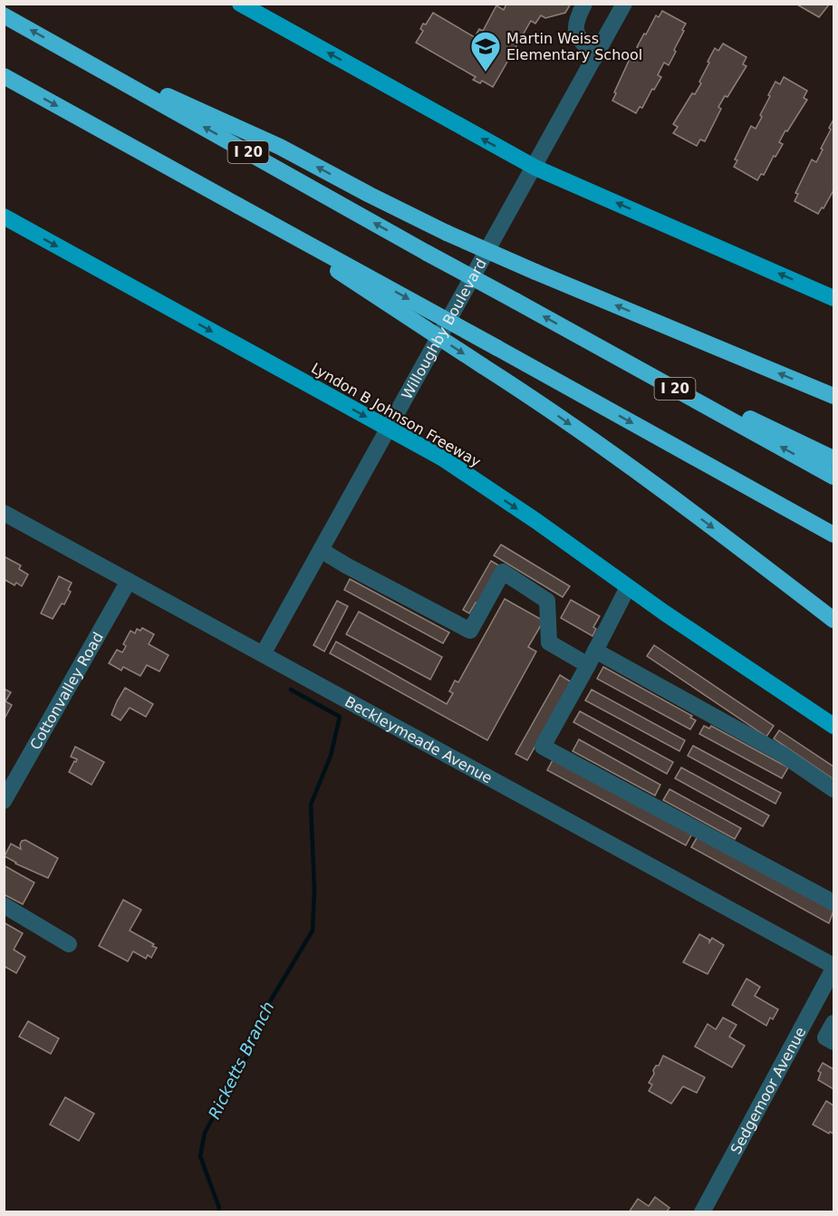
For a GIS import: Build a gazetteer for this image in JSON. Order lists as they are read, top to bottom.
{
  "streets": {
    "highway": ["I 20"],
    "main road": ["Lyndon B Johnson Freeway"],
    "street": [
      "Willoughby Boulevard",
      "Cottonvalley Road",
      "Beckleymeade Avenue",
      "Sedgemoor Avenue"
    ]
  },
  "crossings": [
    ["Willoughby Boulevard", "Lyndon B Johnson Freeway"],
    ["Willoughby Boulevard", "Beckleymeade Avenue"],
    ["Cottonvalley Road", "Beckleymeade Avenue"],
    ["Beckleymeade Avenue", "Sedgemoor Avenue"]
  ],
  "one_way": ["Lyndon B Johnson Freeway"],
  "water": ["Ricketts Branch"],
  "places": {
    "school or university": ["Martin Weiss Elementary School"]
  }
}
